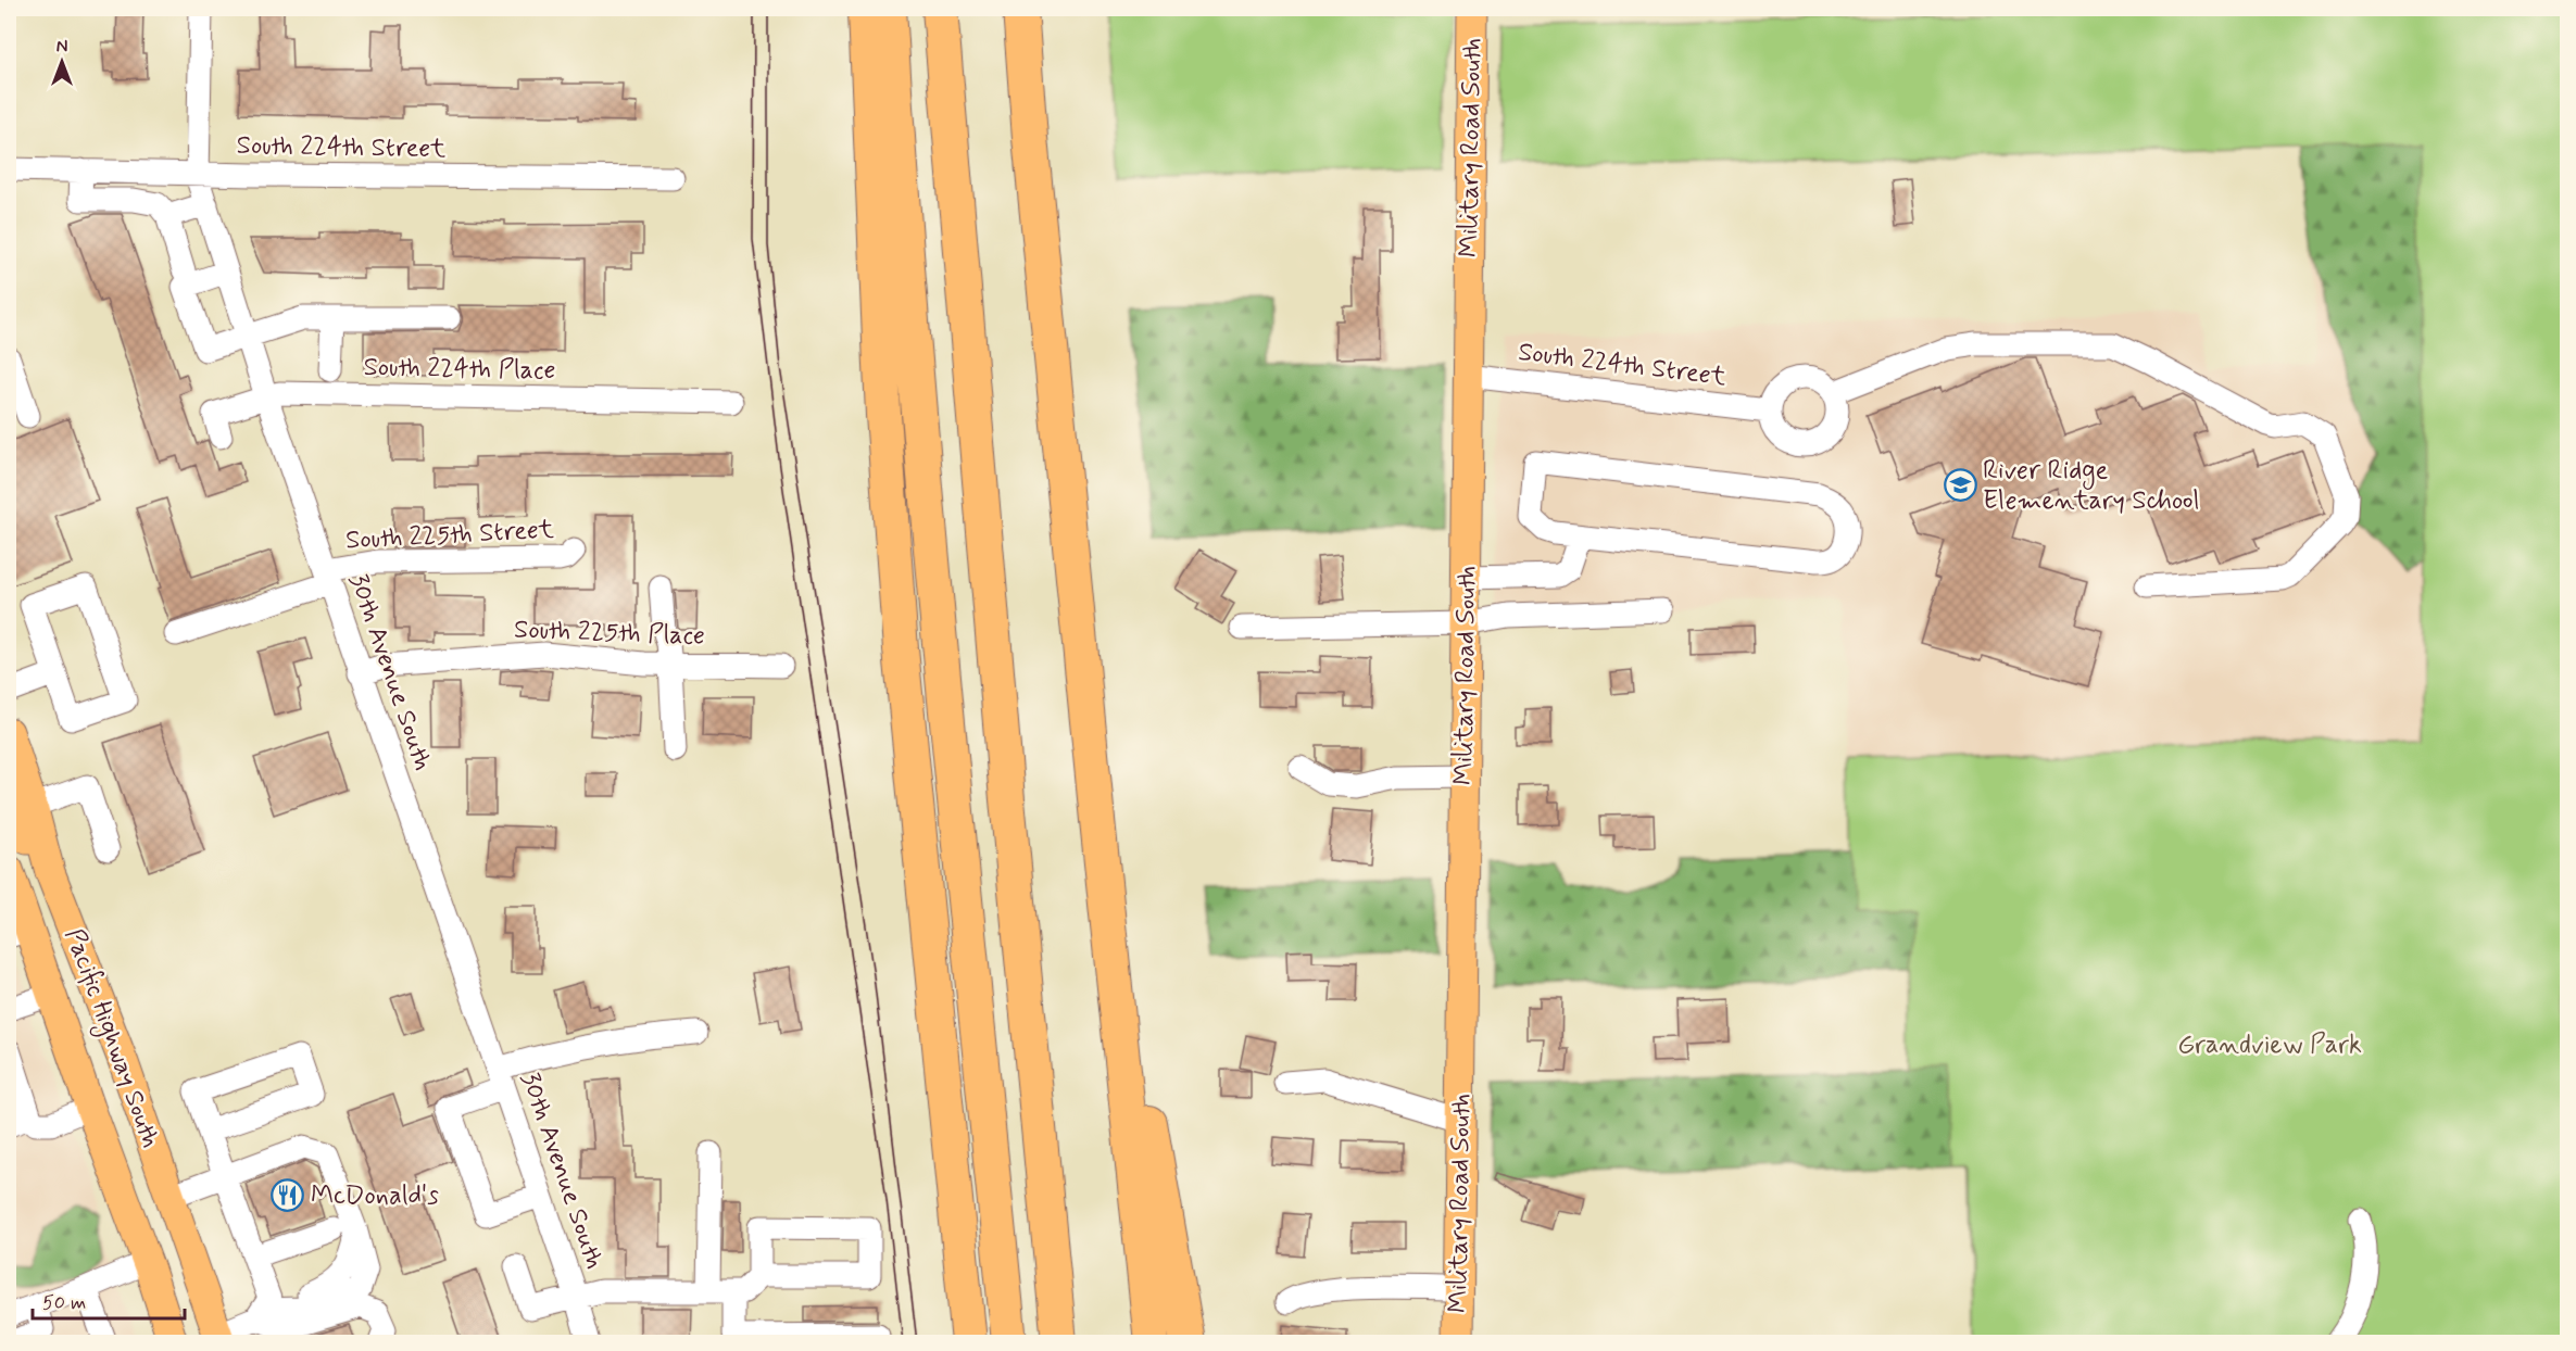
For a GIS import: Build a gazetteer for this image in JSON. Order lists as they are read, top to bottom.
{
  "streets": {
    "main road": ["Military Road South", "Pacific Highway South"],
    "street": [
      "South 224th Street",
      "South 224th Place",
      "South 225th Street",
      "South 225th Place",
      "30th Avenue South"
    ]
  },
  "crossings": [
    ["South 224th Street", "Military Road South"],
    ["South 224th Street", "30th Avenue South"],
    ["South 224th Place", "30th Avenue South"],
    ["South 225th Street", "30th Avenue South"],
    ["South 225th Place", "30th Avenue South"]
  ],
  "parks": ["Grandview Park"],
  "places": {
    "school or university": ["River Ridge Elementary School"],
    "restaurant": ["McDonald's"]
  },
  "scale_bar": "50 m",
  "north": "top"
}
